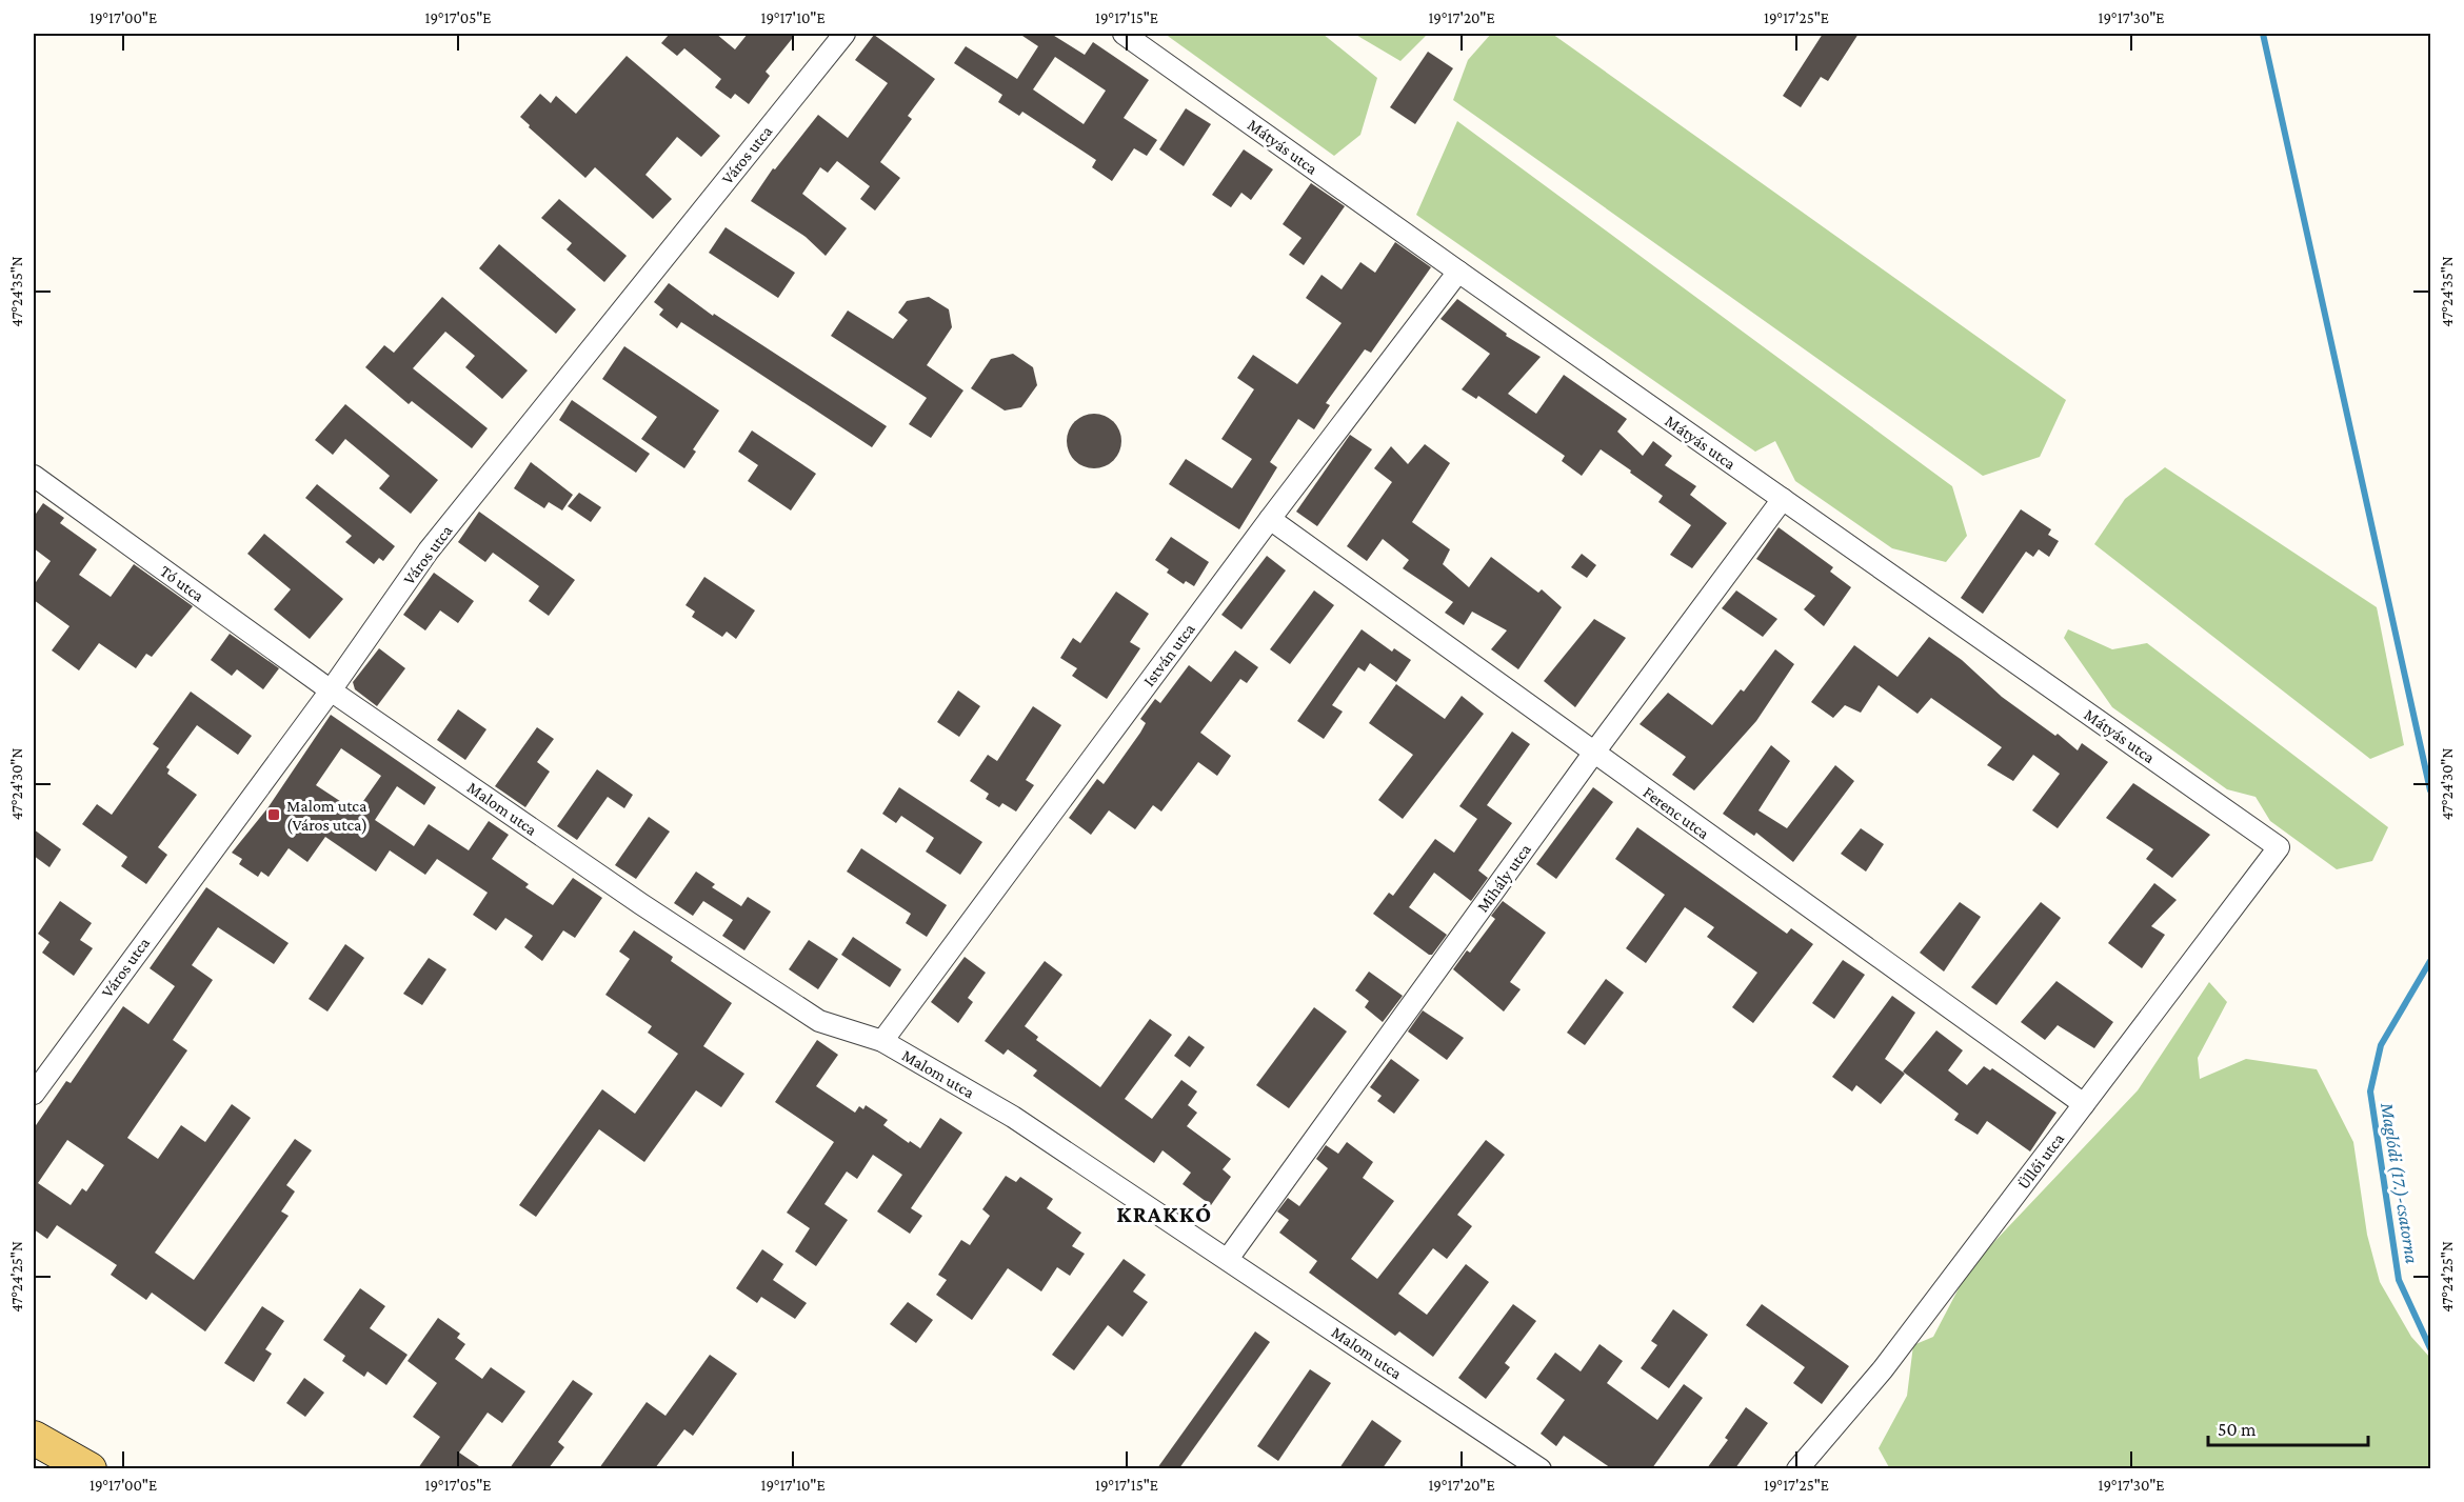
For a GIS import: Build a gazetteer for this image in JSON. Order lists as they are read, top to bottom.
{
  "streets": {
    "street": [
      "Mátyás utca",
      "Város utca",
      "Tó utca",
      "István utca",
      "Malom utca",
      "Ferenc utca",
      "Mihály utca",
      "Üllői utca"
    ]
  },
  "crossings": [
    ["Mátyás utca", "István utca"],
    ["Mátyás utca", "Mihály utca"],
    ["Mátyás utca", "Üllői utca"],
    ["Város utca", "Tó utca"],
    ["Város utca", "Malom utca"],
    ["Tó utca", "Malom utca"],
    ["István utca", "Malom utca"],
    ["István utca", "Ferenc utca"],
    ["Malom utca", "Mihály utca"],
    ["Ferenc utca", "Mihály utca"],
    ["Ferenc utca", "Üllői utca"]
  ],
  "districts": ["KRAKKÓ"],
  "water": ["Maglódi (17.)-csatorna"],
  "places": {
    "transit": ["Malom utca (Város utca)"]
  },
  "scale_bar": "50 m",
  "coordinates": [
    "19°17'00\"E",
    "19°17'05\"E",
    "19°17'10\"E",
    "19°17'15\"E",
    "19°17'20\"E",
    "19°17'25\"E",
    "19°17'30\"E",
    "47°24'35\"N",
    "47°24'30\"N",
    "47°24'25\"N"
  ]
}
